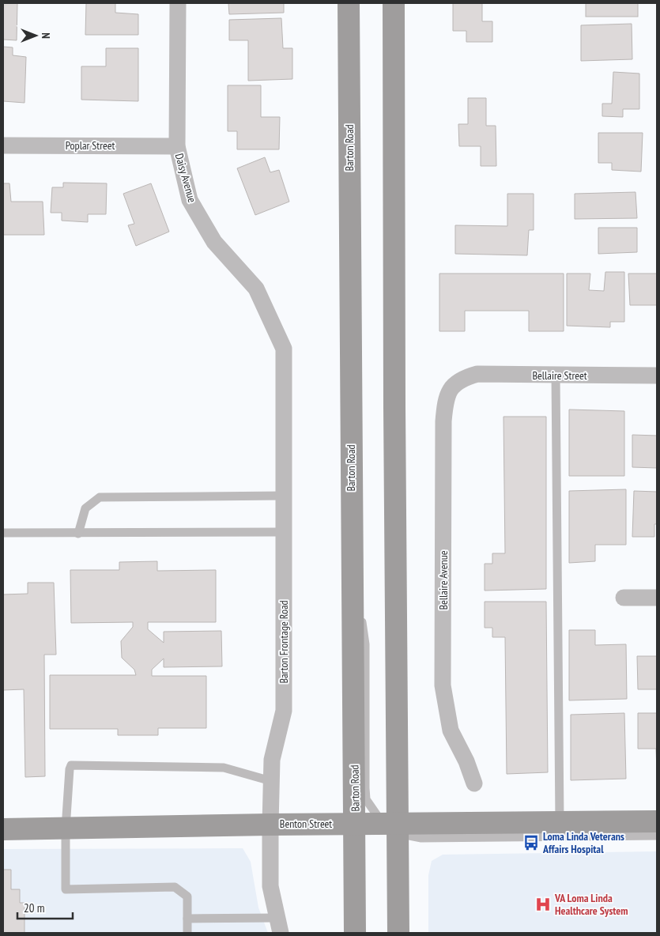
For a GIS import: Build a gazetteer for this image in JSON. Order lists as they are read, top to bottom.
{
  "streets": {
    "main road": ["Barton Road", "Benton Street"],
    "street": [
      "Poplar Street",
      "Daisy Avenue",
      "Bellaire Street",
      "Bellaire Avenue",
      "Barton Frontage Road"
    ]
  },
  "crossings": [
    ["Poplar Street", "Daisy Avenue"],
    ["Barton Road", "Benton Street"],
    ["Daisy Avenue", "Barton Frontage Road"],
    ["Bellaire Street", "Bellaire Avenue"],
    ["Barton Frontage Road", "Benton Street"]
  ],
  "places": {
    "bus stop": ["Loma Linda Veterans Affairs Hospital"],
    "hospital": ["VA Loma Linda Healthcare System"]
  },
  "scale_bar": "20 m",
  "north": "right"
}
